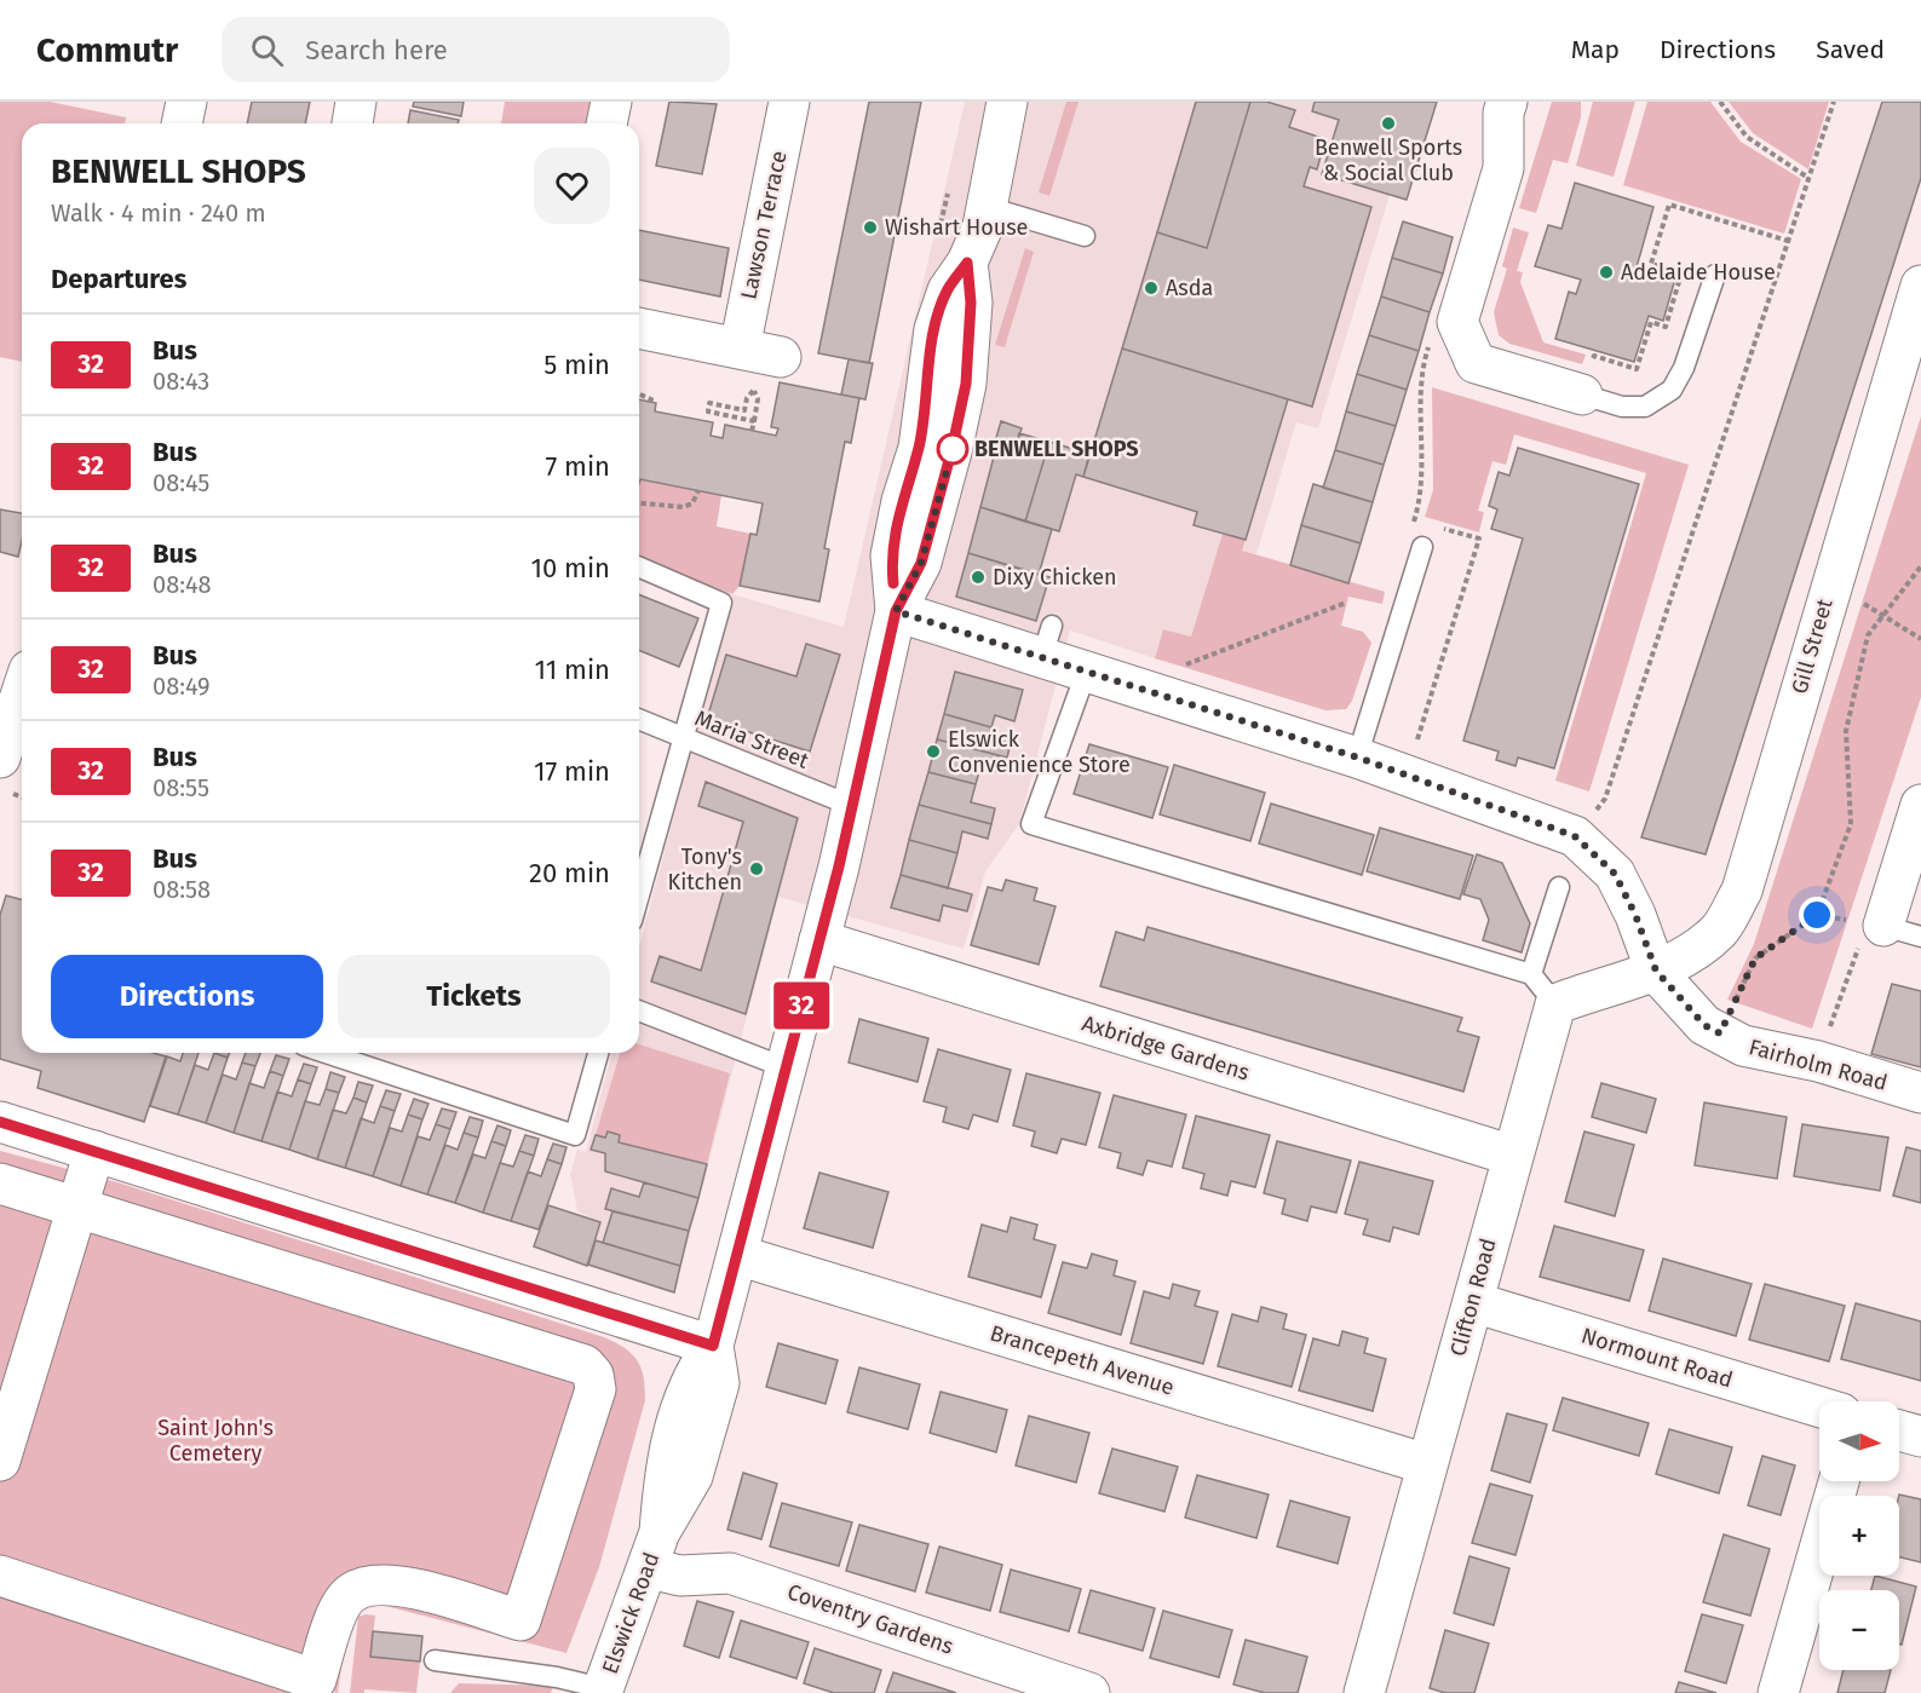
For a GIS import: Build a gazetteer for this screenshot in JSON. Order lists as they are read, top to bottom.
{
  "streets": {
    "street": [
      "Lawson Terrace",
      "Gill Street",
      "Axbridge Gardens",
      "Fairholm Road",
      "Clifton Road",
      "Normount Road",
      "Brancepeth Avenue",
      "Elswick Road",
      "Coventry Gardens"
    ],
    "lane": ["Maria Street"]
  },
  "crossings": [
    ["Gill Street", "Fairholm Road"],
    ["Maria Street", "Elswick Road"],
    ["Axbridge Gardens", "Clifton Road"],
    ["Axbridge Gardens", "Elswick Road"],
    ["Clifton Road", "Normount Road"],
    ["Clifton Road", "Brancepeth Avenue"],
    ["Brancepeth Avenue", "Elswick Road"],
    ["Elswick Road", "Coventry Gardens"]
  ],
  "parks": ["Saint John's Cemetery"],
  "places": [
    "Benwell Sports & Social Club",
    "Wishart House",
    "Adelaide House",
    "Asda",
    "BENWELL SHOPS",
    "Dixy Chicken",
    "Elswick Convenience Store",
    "Tony's Kitchen"
  ],
  "lines": ["bus line 32"],
  "north": "right",
  "page": {
    "header": "Commutr",
    "search": "Search here",
    "nav": ["Map", "Directions", "Saved"],
    "on_map": "32",
    "heading": [
      ["BENWELL SHOPS", "Walk · 4 min · 240 m"],
      "Departures"
    ],
    "list": [
      {
        "mark": "32",
        "name": "Bus",
        "note": "08:43",
        "value": "5 min"
      },
      {
        "mark": "32",
        "name": "Bus",
        "note": "08:45",
        "value": "7 min"
      },
      {
        "mark": "32",
        "name": "Bus",
        "note": "08:48",
        "value": "10 min"
      },
      {
        "mark": "32",
        "name": "Bus",
        "note": "08:49",
        "value": "11 min"
      },
      {
        "mark": "32",
        "name": "Bus",
        "note": "08:55",
        "value": "17 min"
      },
      {
        "mark": "32",
        "name": "Bus",
        "note": "08:58",
        "value": "20 min"
      }
    ],
    "buttons": ["Directions", "Tickets"],
    "map_buttons": ["+", "−"]
  }
}
